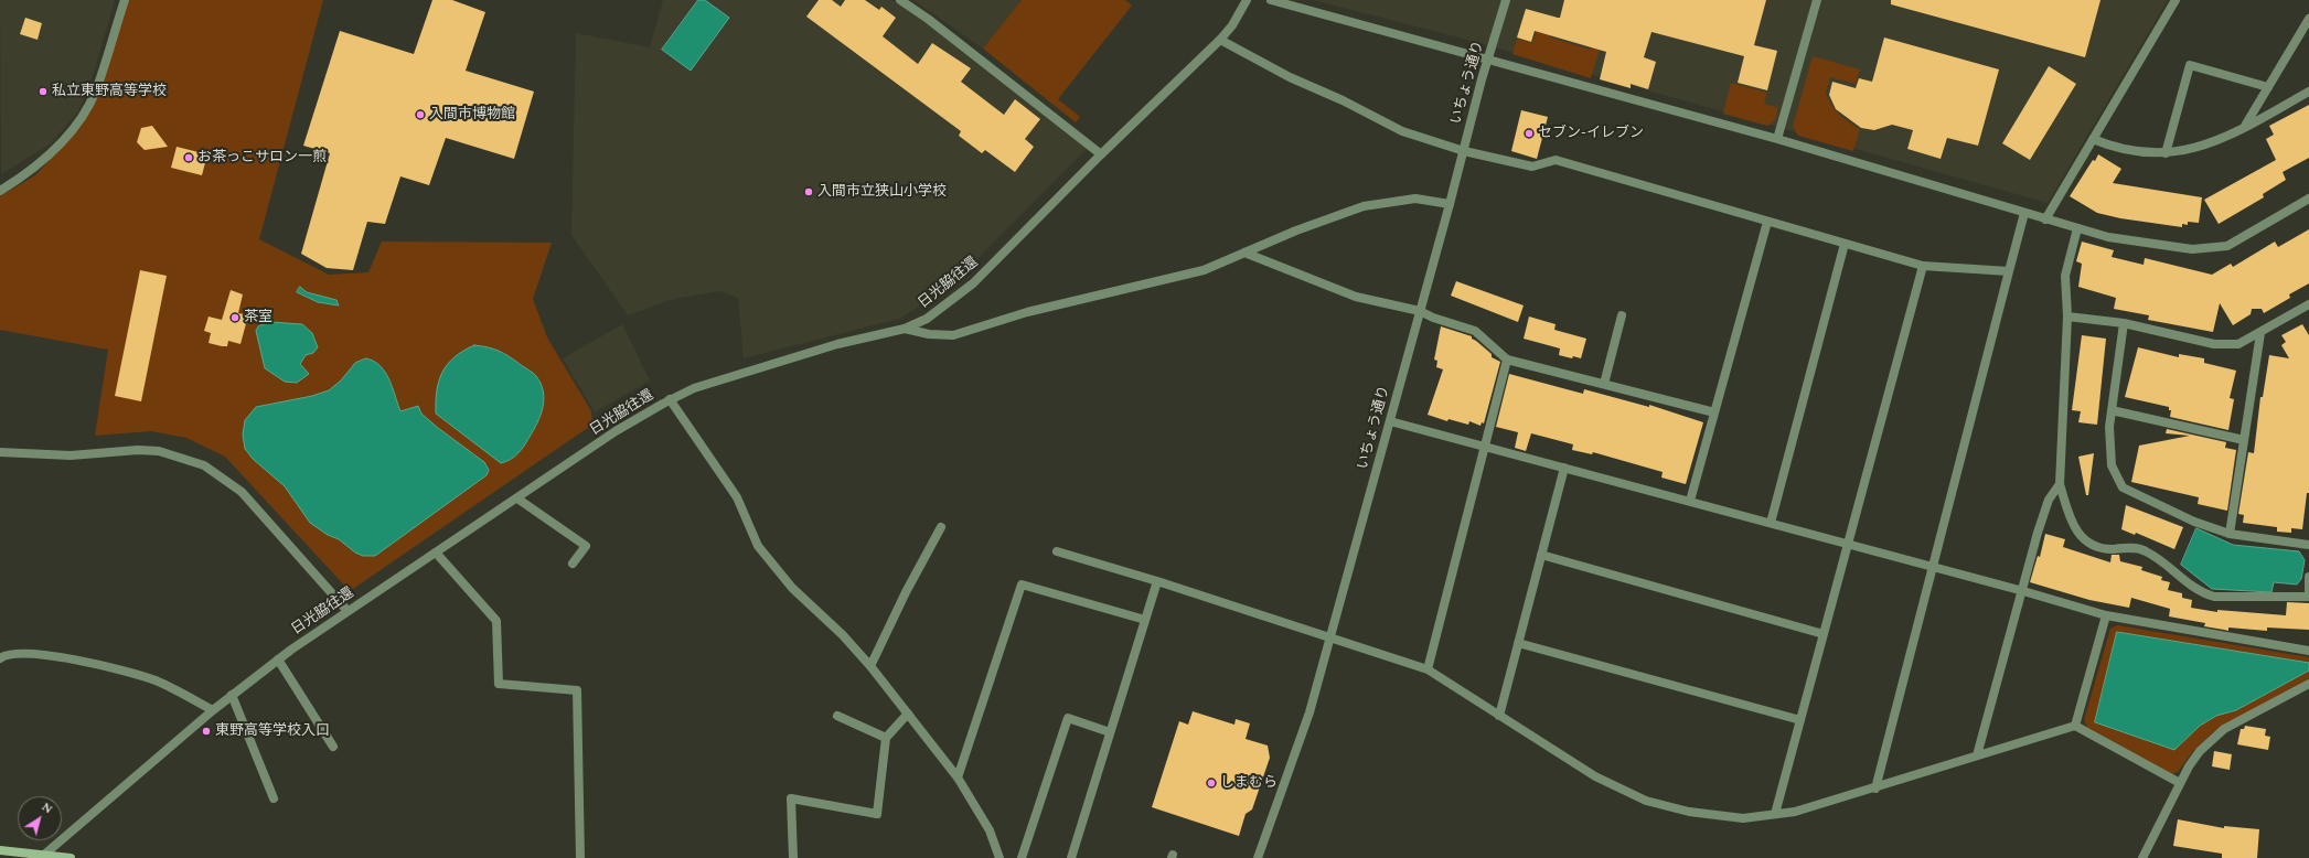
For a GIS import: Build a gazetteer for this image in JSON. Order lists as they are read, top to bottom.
{
  "streets": {
    "street": ["いちょう通り", "日光脇往還"]
  },
  "places": [
    "私立東野高等学校",
    "入間市博物館",
    "セブン-イレブン",
    "お茶っこサロン一煎",
    "入間市立狭山小学校",
    "茶室",
    "東野高等学校入口",
    "しまむら"
  ],
  "north": "top right"
}
